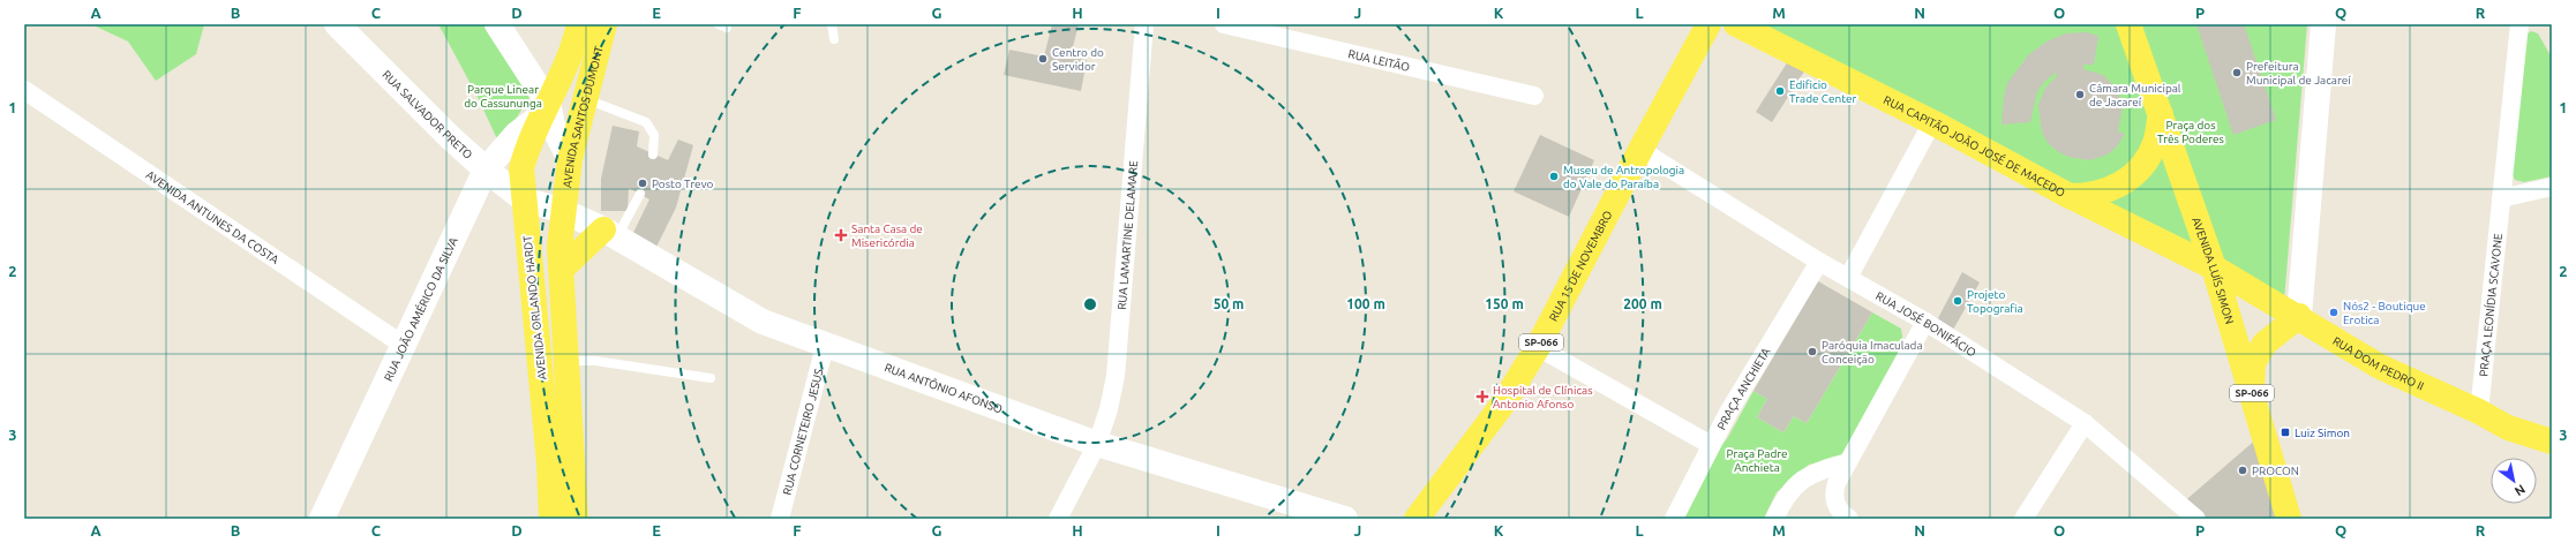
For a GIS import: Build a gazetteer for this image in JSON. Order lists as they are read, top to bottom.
{
  "streets": {
    "main road": [
      "AVENIDA SANTOS DUMONT",
      "RUA CAPITÃO JOÃO JOSÉ DE MACEDO",
      "RUA 15 DE NOVEMBRO",
      "AVENIDA LUÍS SIMON",
      "AVENIDA ORLANDO HARDT",
      "SP-066",
      "RUA DOM PEDRO II"
    ],
    "street": [
      "RUA LEITÃO",
      "RUA SALVADOR PRETO",
      "AVENIDA ANTUNES DA COSTA",
      "RUA LAMARTINE DELAMARE",
      "PRAÇA LEONÍDIA SCAVONE",
      "RUA JOÃO AMÉRICO DA SILVA",
      "RUA JOSÉ BONIFÁCIO",
      "RUA ANTÔNIO AFONSO",
      "PRAÇA ANCHIETA",
      "RUA CORNETEIRO JESUS"
    ]
  },
  "crossings": [
    ["RUA SALVADOR PRETO", "AVENIDA ORLANDO HARDT"],
    ["RUA SALVADOR PRETO", "RUA JOÃO AMÉRICO DA SILVA"],
    ["RUA SALVADOR PRETO", "RUA ANTÔNIO AFONSO"],
    ["AVENIDA SANTOS DUMONT", "AVENIDA ORLANDO HARDT"],
    ["AVENIDA SANTOS DUMONT", "RUA JOÃO AMÉRICO DA SILVA"],
    ["AVENIDA SANTOS DUMONT", "RUA ANTÔNIO AFONSO"],
    ["RUA CAPITÃO JOÃO JOSÉ DE MACEDO", "AVENIDA LUÍS SIMON"],
    ["RUA CAPITÃO JOÃO JOSÉ DE MACEDO", "RUA DOM PEDRO II"],
    ["AVENIDA ANTUNES DA COSTA", "RUA JOÃO AMÉRICO DA SILVA"],
    ["RUA LAMARTINE DELAMARE", "RUA ANTÔNIO AFONSO"],
    ["RUA 15 DE NOVEMBRO", "RUA JOSÉ BONIFÁCIO"],
    ["AVENIDA LUÍS SIMON", "RUA DOM PEDRO II"],
    ["PRAÇA LEONÍDIA SCAVONE", "RUA DOM PEDRO II"],
    ["AVENIDA ORLANDO HARDT", "RUA JOÃO AMÉRICO DA SILVA"],
    ["AVENIDA ORLANDO HARDT", "RUA ANTÔNIO AFONSO"],
    ["RUA JOSÉ BONIFÁCIO", "PRAÇA ANCHIETA"],
    ["RUA ANTÔNIO AFONSO", "RUA CORNETEIRO JESUS"]
  ],
  "parks": ["Parque Linear do Cassununga", "Praça dos Três Poderes", "Praça Padre Anchieta"],
  "places": {
    "other": [
      "Centro do Servidor",
      "Prefeitura Municipal de Jacareí",
      "Edificio Trade Center",
      "Câmara Municipal de Jacareí",
      "Museu de Antropologia do Vale do Paraíba",
      "Posto Trevo",
      "Projeto Topografia",
      "Nós2 - Boutique Erotica",
      "Paróquia Imaculada Conceição",
      "PROCON"
    ],
    "health": ["Santa Casa de Misericórdia", "Hospital de Clínicas Antonio Afonso"],
    "transit": ["Luiz Simon"]
  },
  "north": "bottom right",
  "grid": {
    "columns": [
      "A",
      "B",
      "C",
      "D",
      "E",
      "F",
      "G",
      "H",
      "I",
      "J",
      "K",
      "L",
      "M",
      "N",
      "O",
      "P",
      "Q",
      "R"
    ],
    "rows": ["1", "2", "3"]
  },
  "rings": [
    "50 m",
    "100 m",
    "150 m",
    "200 m"
  ]
}
